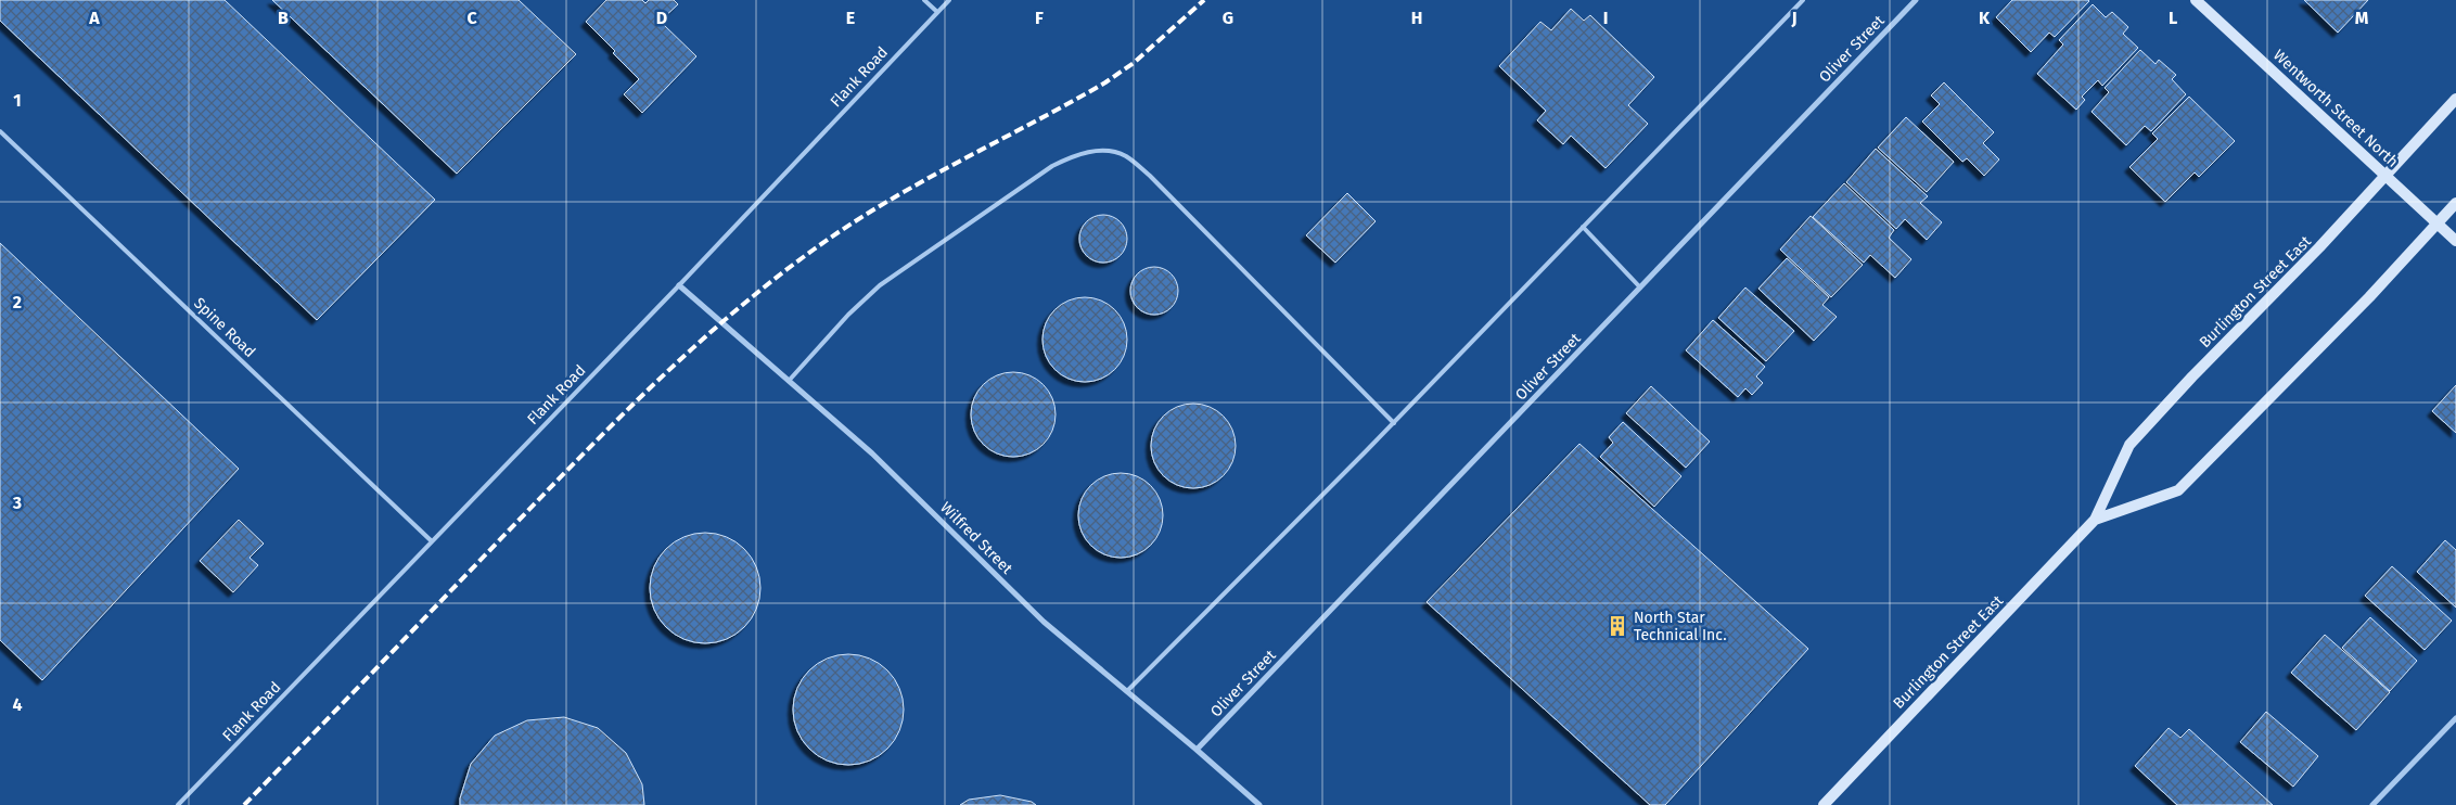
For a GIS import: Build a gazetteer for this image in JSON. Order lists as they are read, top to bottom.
{
  "streets": {
    "main road": ["Wentworth Street North", "Burlington Street East"],
    "street": ["Oliver Street", "Wilfred Street"],
    "lane": ["Flank Road", "Spine Road"]
  },
  "crossings": [
    ["Oliver Street", "Wilfred Street"],
    ["Flank Road", "Spine Road"],
    ["Flank Road", "Wilfred Street"],
    ["Wentworth Street North", "Burlington Street East"]
  ],
  "places": {
    "building": ["North Star Technical Inc."]
  },
  "grid": {
    "columns": [
      "A",
      "B",
      "C",
      "D",
      "E",
      "F",
      "G",
      "H",
      "I",
      "J",
      "K",
      "L",
      "M"
    ],
    "rows": [
      "1",
      "2",
      "3",
      "4"
    ]
  }
}
